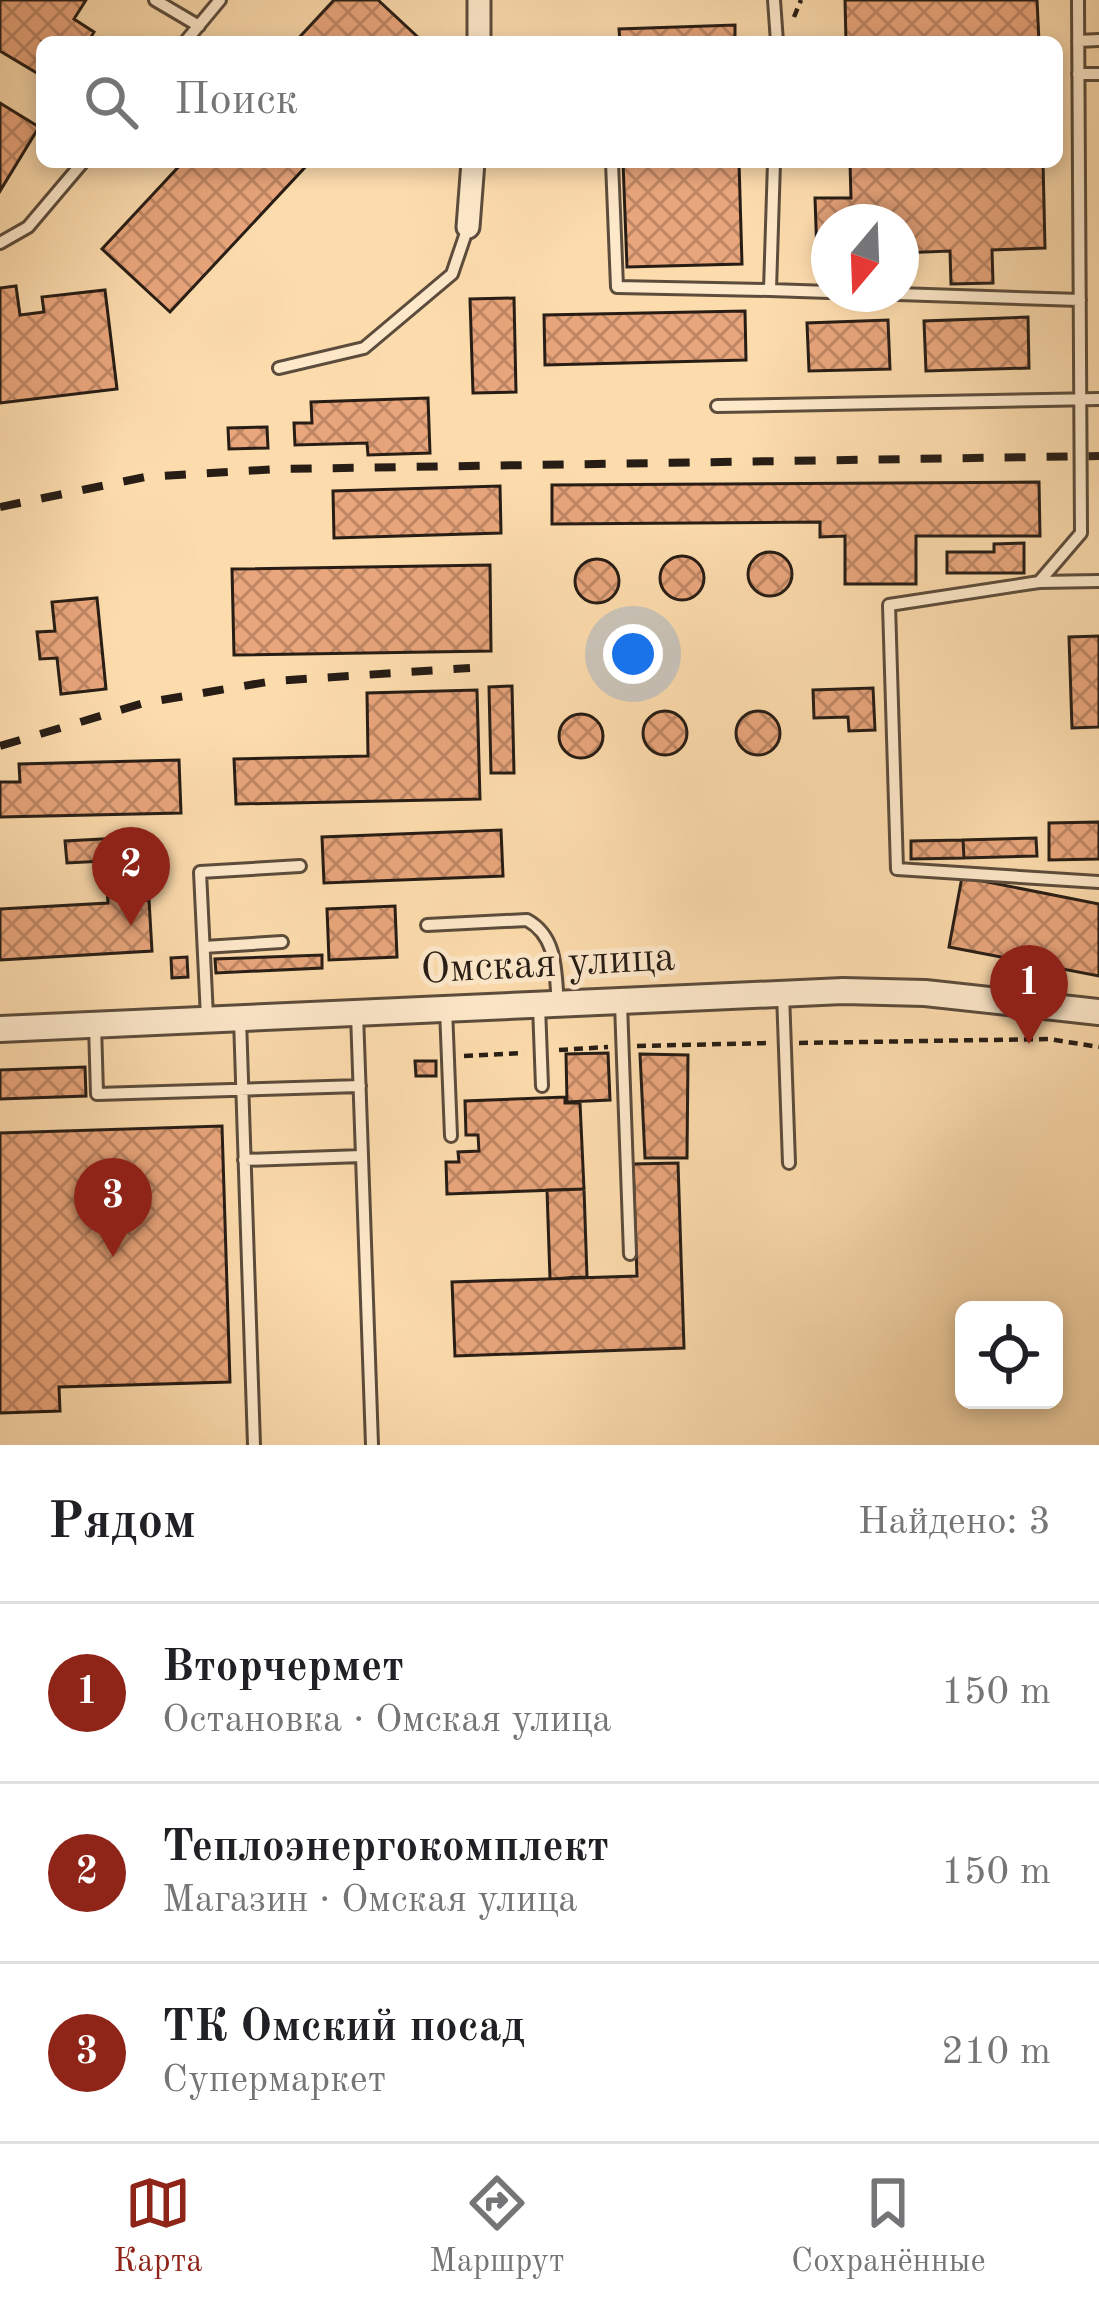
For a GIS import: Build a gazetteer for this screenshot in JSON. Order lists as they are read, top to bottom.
{
  "streets": {
    "street": ["Омская улица"]
  },
  "north": "bottom",
  "page": {
    "search": "Поиск",
    "pins": ["2", "1", "3"],
    "heading": ["Рядом", "Найдено: 3"],
    "list": [
      {
        "mark": "1",
        "name": "Вторчермет",
        "note": "Остановка · Омская улица",
        "value": "150 m"
      },
      {
        "mark": "2",
        "name": "Теплоэнергокомплект",
        "note": "Магазин · Омская улица",
        "value": "150 m"
      },
      {
        "mark": "3",
        "name": "ТК Омский посад",
        "note": "Супермаркет",
        "value": "210 m"
      }
    ],
    "nav": ["Карта", "Маршрут", "Сохранённые"]
  }
}
